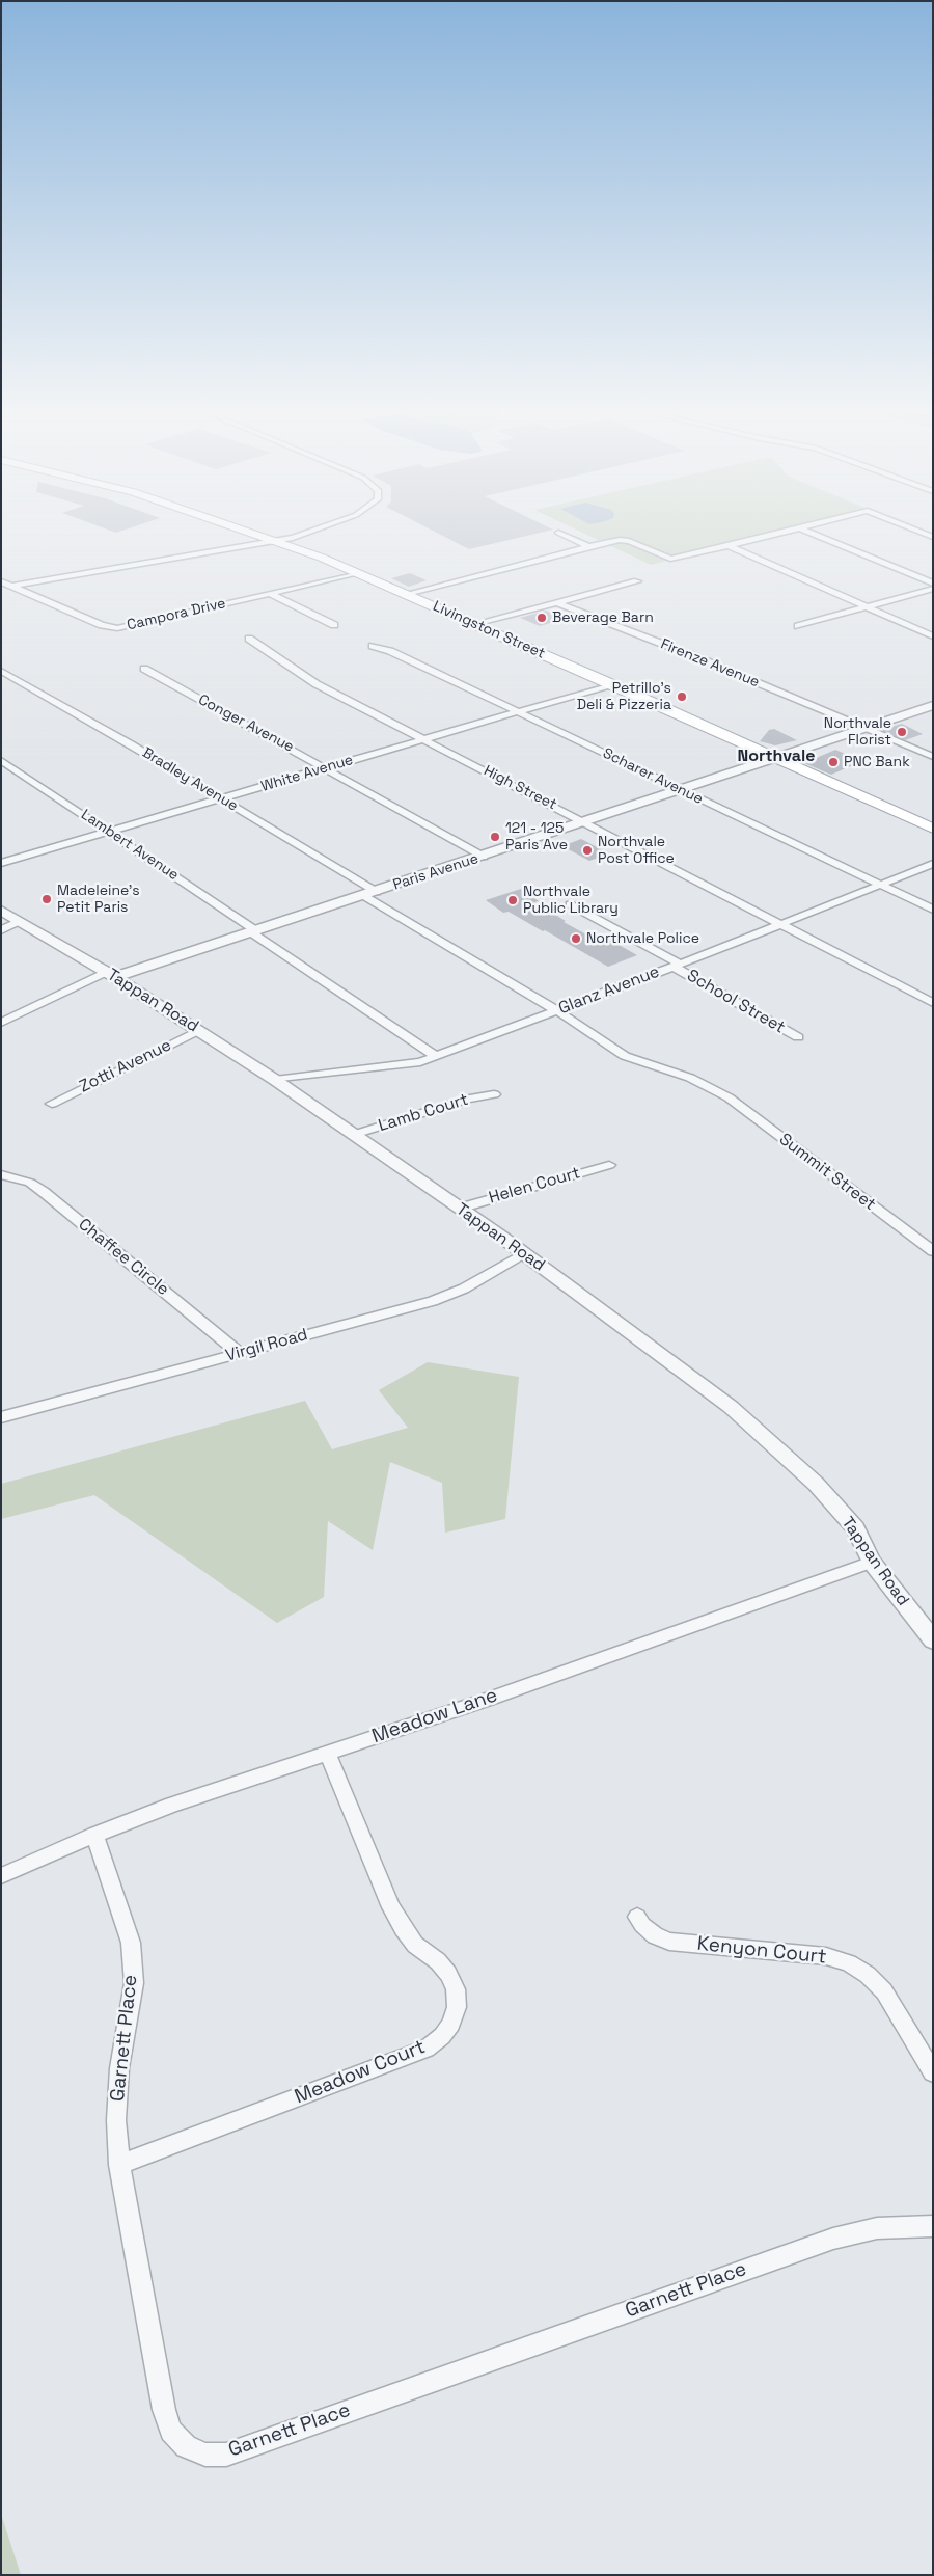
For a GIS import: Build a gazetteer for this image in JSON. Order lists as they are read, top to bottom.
{
  "streets": {
    "main road": ["Livingston Street"],
    "street": [
      "Campora Drive",
      "Firenze Avenue",
      "Conger Avenue",
      "White Avenue",
      "Scharer Avenue",
      "Bradley Avenue",
      "High Street",
      "Lambert Avenue",
      "Paris Avenue",
      "Glanz Avenue",
      "Tappan Road",
      "School Street",
      "Zotti Avenue",
      "Lamb Court",
      "Summit Street",
      "Helen Court",
      "Chaffee Circle",
      "Virgil Road",
      "Meadow Lane",
      "Kenyon Court",
      "Garnett Place",
      "Meadow Court"
    ]
  },
  "crossings": [
    ["Campora Drive", "Livingston Street"],
    ["Livingston Street", "White Avenue"],
    ["Livingston Street", "Paris Avenue"],
    ["Firenze Avenue", "Paris Avenue"],
    ["Conger Avenue", "White Avenue"],
    ["Conger Avenue", "Paris Avenue"],
    ["White Avenue", "Scharer Avenue"],
    ["White Avenue", "Bradley Avenue"],
    ["White Avenue", "High Street"],
    ["White Avenue", "Lambert Avenue"],
    ["Scharer Avenue", "Paris Avenue"],
    ["Scharer Avenue", "Glanz Avenue"],
    ["Bradley Avenue", "Paris Avenue"],
    ["Bradley Avenue", "Glanz Avenue"],
    ["Bradley Avenue", "Summit Street"],
    ["High Street", "Paris Avenue"],
    ["High Street", "Glanz Avenue"],
    ["Lambert Avenue", "Paris Avenue"],
    ["Lambert Avenue", "Glanz Avenue"],
    ["Paris Avenue", "Tappan Road"],
    ["Glanz Avenue", "Tappan Road"],
    ["Glanz Avenue", "School Street"],
    ["Tappan Road", "Zotti Avenue"],
    ["Tappan Road", "Lamb Court"],
    ["Tappan Road", "Helen Court"],
    ["Tappan Road", "Virgil Road"],
    ["Tappan Road", "Meadow Lane"],
    ["Chaffee Circle", "Virgil Road"],
    ["Meadow Lane", "Garnett Place"],
    ["Meadow Lane", "Meadow Court"],
    ["Garnett Place", "Meadow Court"]
  ],
  "districts": ["Northvale"],
  "places": [
    "Beverage Barn",
    "Petrillo's Deli & Pizzeria",
    "Northvale Florist",
    "PNC Bank",
    "121 - 125 Paris Ave",
    "Northvale Post Office",
    "Madeleine’s Petit Paris",
    "Northvale Public Library",
    "Northvale Police"
  ]
}
